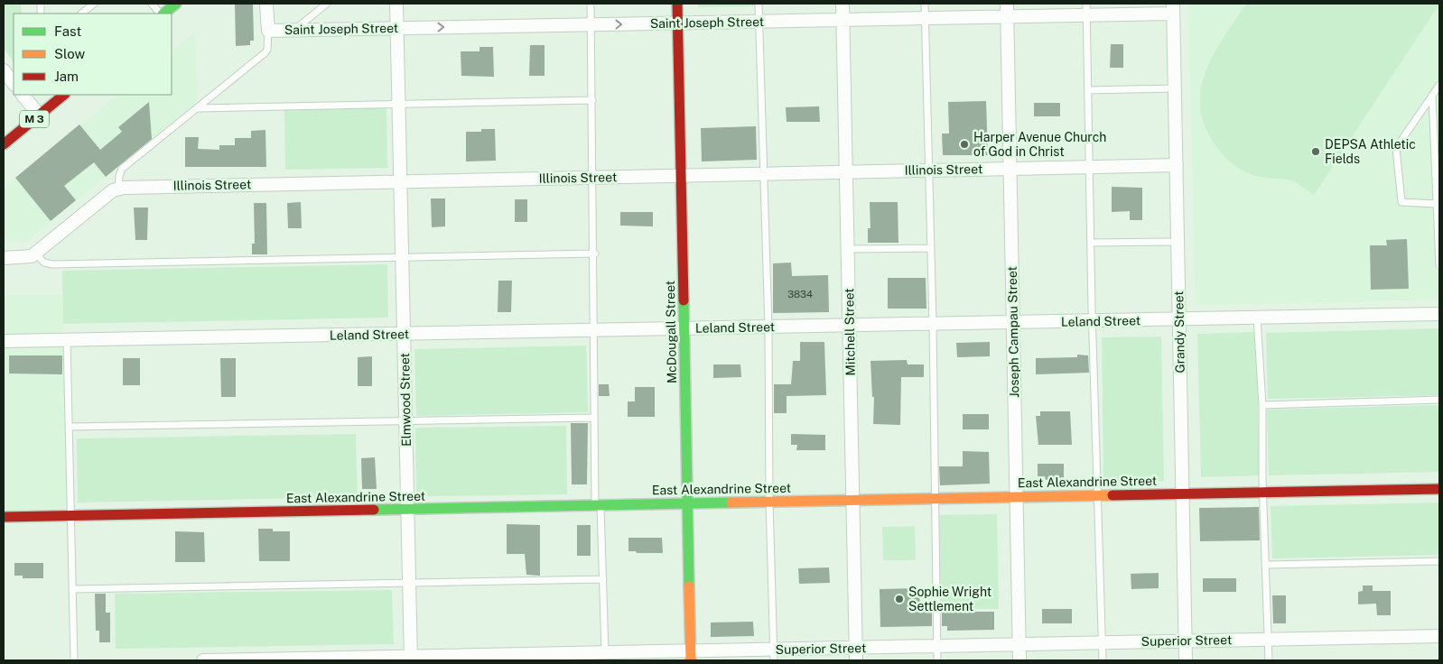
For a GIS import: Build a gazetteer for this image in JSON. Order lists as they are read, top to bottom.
{
  "streets": {
    "street": [
      "Saint Joseph Street",
      "M 3",
      "Illinois Street",
      "Leland Street",
      "McDougall Street",
      "Mitchell Street",
      "Joseph Campau Street",
      "Grandy Street",
      "Elmwood Street",
      "East Alexandrine Street",
      "Superior Street"
    ]
  },
  "crossings": [
    ["Saint Joseph Street", "McDougall Street"],
    ["Saint Joseph Street", "Mitchell Street"],
    ["Saint Joseph Street", "Joseph Campau Street"],
    ["Saint Joseph Street", "Grandy Street"],
    ["Saint Joseph Street", "Elmwood Street"],
    ["Illinois Street", "McDougall Street"],
    ["Illinois Street", "Mitchell Street"],
    ["Illinois Street", "Joseph Campau Street"],
    ["Illinois Street", "Grandy Street"],
    ["Illinois Street", "Elmwood Street"],
    ["Leland Street", "McDougall Street"],
    ["Leland Street", "Mitchell Street"],
    ["Leland Street", "Joseph Campau Street"],
    ["Leland Street", "Grandy Street"],
    ["Leland Street", "Elmwood Street"],
    ["McDougall Street", "East Alexandrine Street"],
    ["McDougall Street", "Superior Street"],
    ["Mitchell Street", "East Alexandrine Street"],
    ["Mitchell Street", "Superior Street"],
    ["Joseph Campau Street", "East Alexandrine Street"],
    ["Joseph Campau Street", "Superior Street"],
    ["Grandy Street", "East Alexandrine Street"],
    ["Grandy Street", "Superior Street"],
    ["Elmwood Street", "East Alexandrine Street"],
    ["Elmwood Street", "Superior Street"]
  ],
  "places": ["Harper Avenue Church of God in Christ", "DEPSA Athletic Fields", "Sophie Wright Settlement"],
  "house_numbers": ["3834"],
  "legend": ["Fast", "Slow", "Jam"]
}
